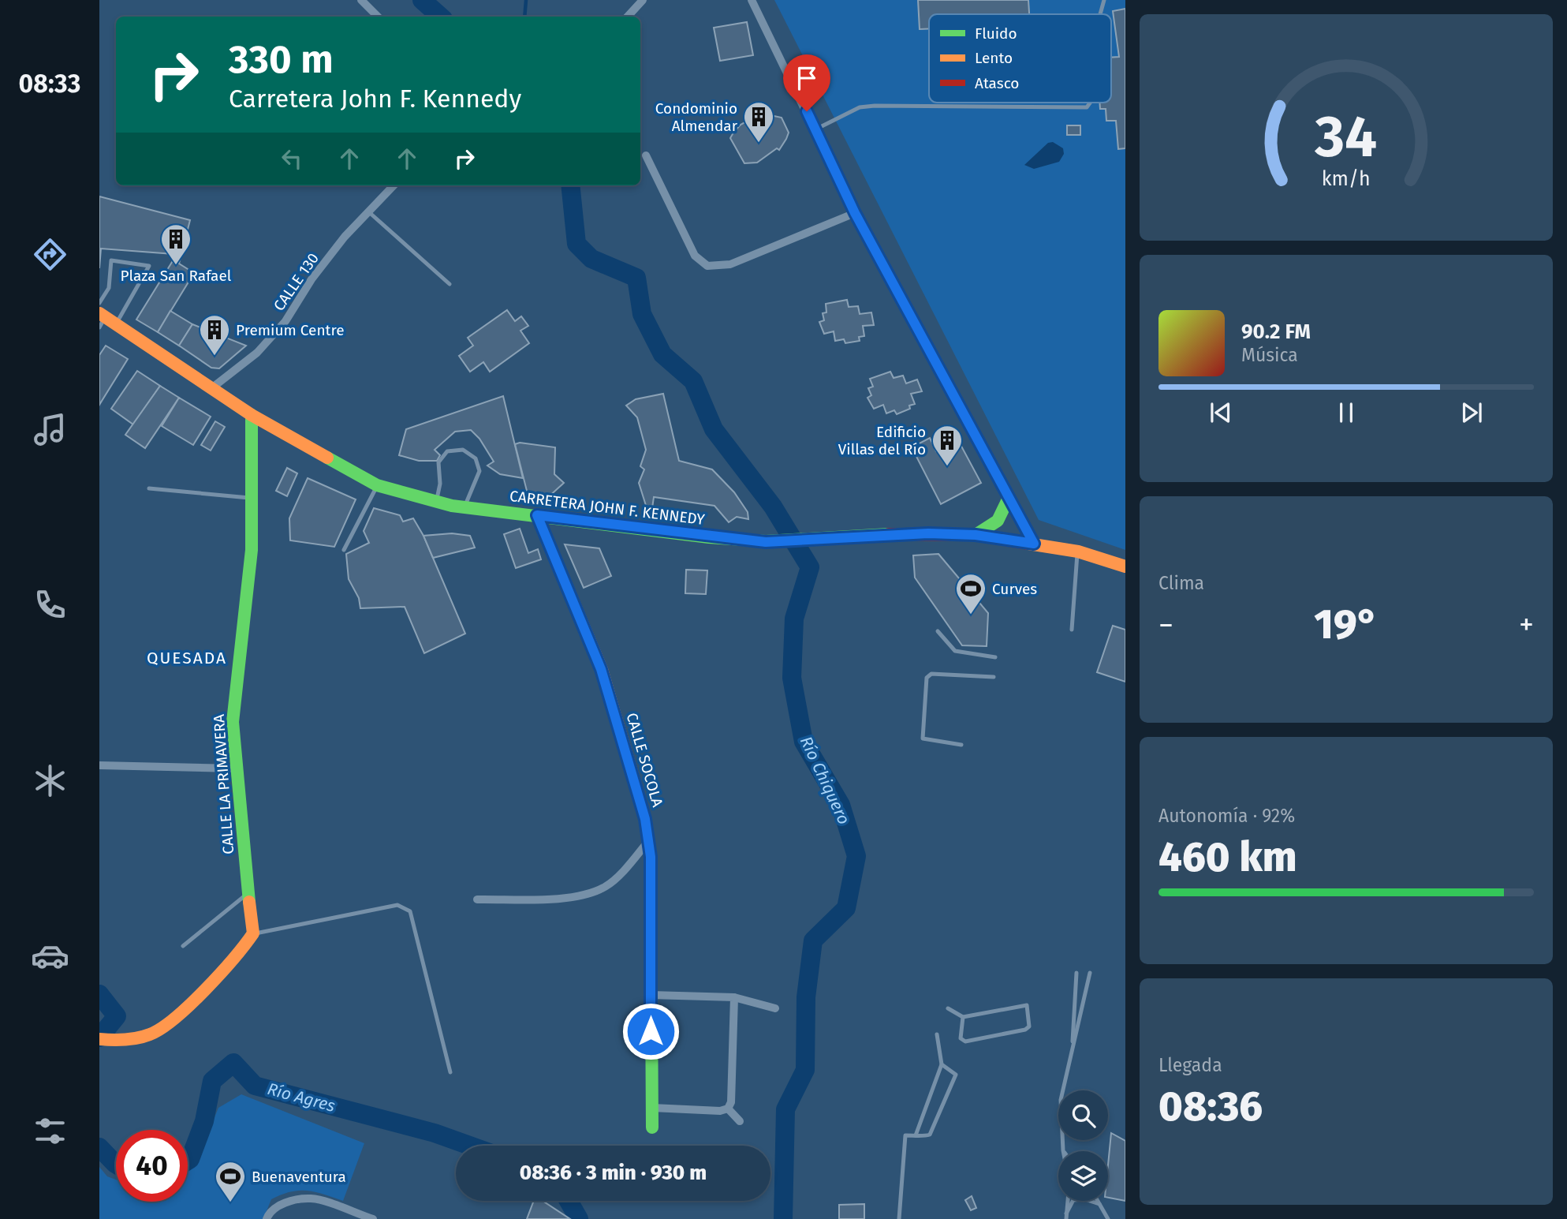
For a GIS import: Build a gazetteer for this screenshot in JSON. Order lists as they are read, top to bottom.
{
  "streets": {
    "street": [
      "CALLE 130",
      "CARRETERA JOHN F. KENNEDY",
      "CALLE SOCOLA",
      "CALLE LA PRIMAVERA"
    ]
  },
  "crossings": [
    ["CALLE 130", "CARRETERA JOHN F. KENNEDY"],
    ["CARRETERA JOHN F. KENNEDY", "CALLE SOCOLA"],
    ["CARRETERA JOHN F. KENNEDY", "CALLE LA PRIMAVERA"]
  ],
  "districts": ["QUESADA"],
  "water": ["Río Chiquero", "Río Agres"],
  "places": {
    "building": [
      "Condominio Almendar",
      "Plaza San Rafael",
      "Premium Centre",
      "Edificio Villas del Río"
    ],
    "sports": ["Curves", "Buenaventura"]
  },
  "legend": ["Fluido", "Lento", "Atasco"],
  "page": {
    "tabs": "08:33",
    "turn": ["330 m", "Carretera John F. Kennedy"],
    "song": ["90.2 FM", "Música"],
    "tile": [
      "Clima",
      ["Autonomía · 92%", "460 km"],
      ["Llegada", "08:36"]
    ],
    "heat": ["−", "19°", "+"],
    "limit": "40",
    "trip": "08:36 · 3 min · 930 m",
    "gauge": ["34", "km/h"]
  }
}
